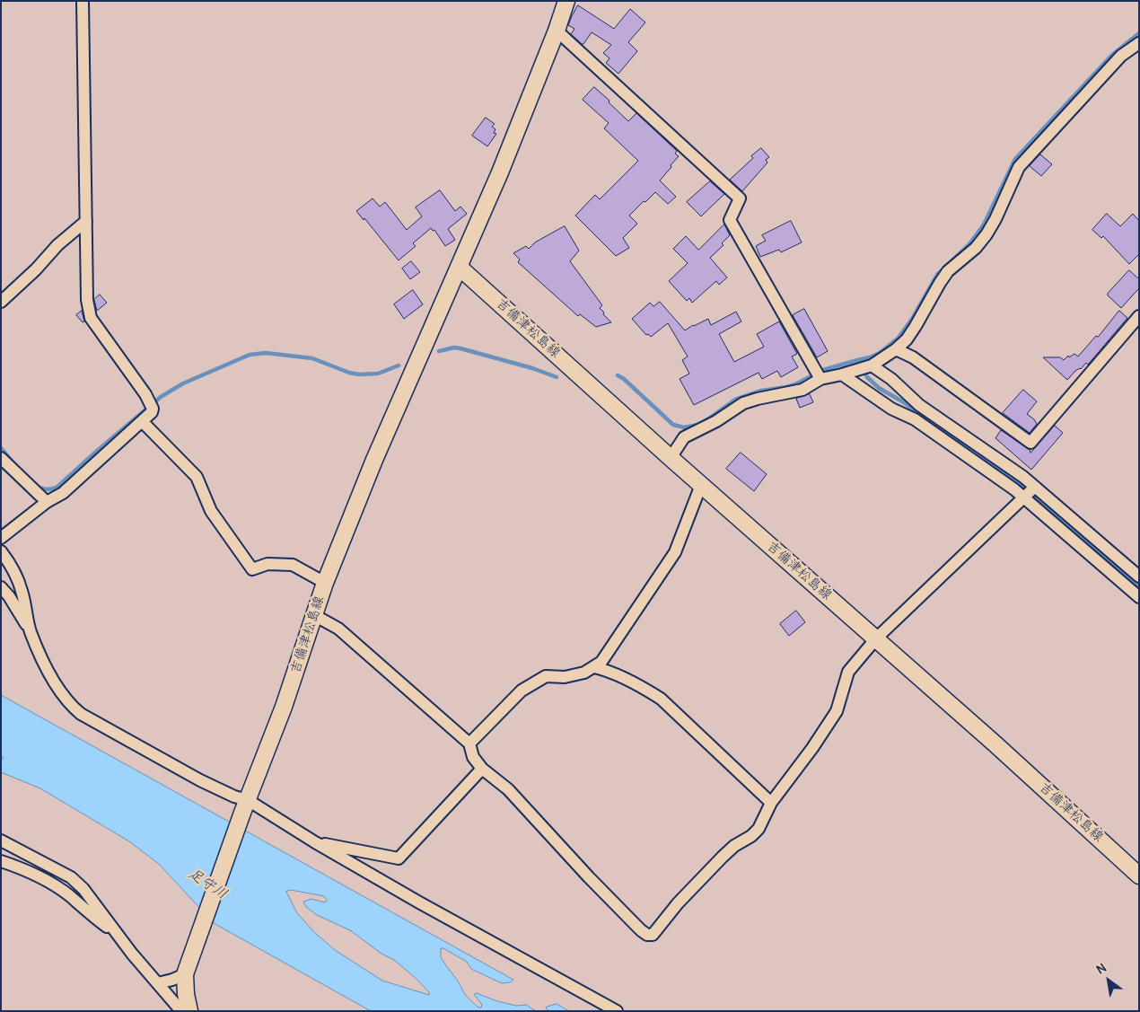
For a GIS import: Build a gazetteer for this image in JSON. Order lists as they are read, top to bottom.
{
  "streets": {
    "main road": ["吉備津松島線"]
  },
  "water": ["足守川"],
  "north": "top left"
}
